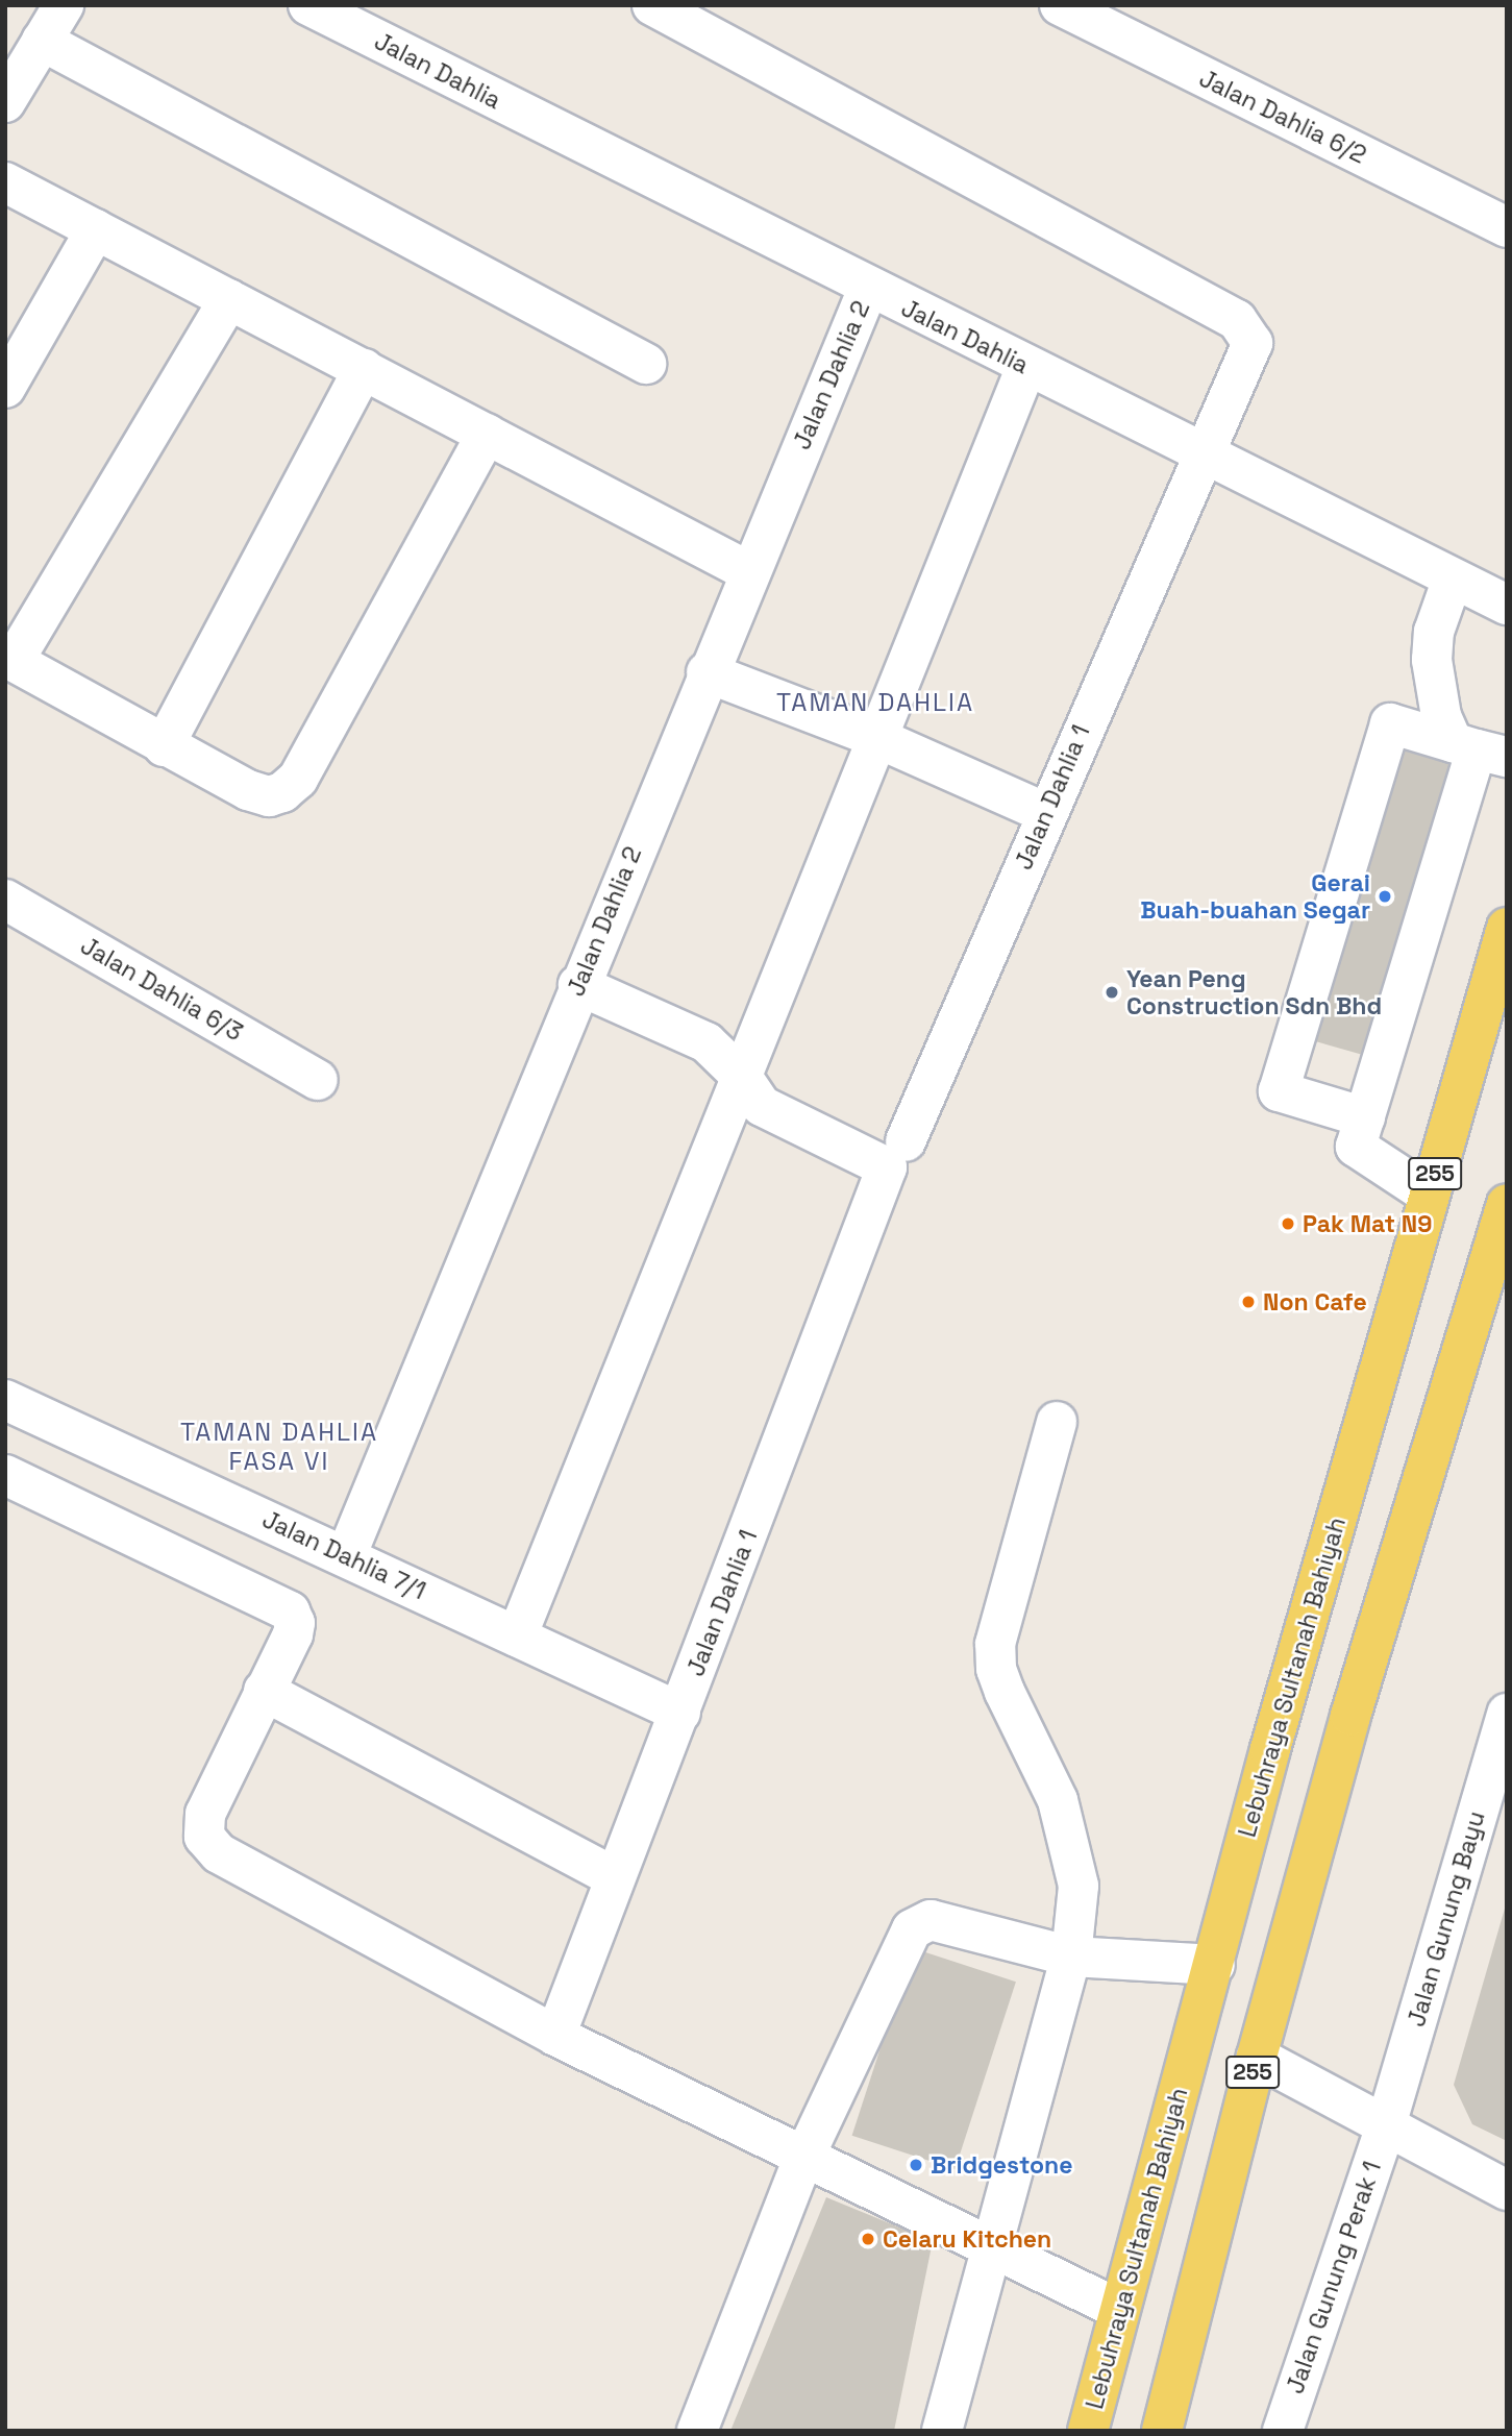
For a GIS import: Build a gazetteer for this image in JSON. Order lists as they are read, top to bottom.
{
  "streets": {
    "main road": ["255", "Lebuhraya Sultanah Bahiyah"],
    "street": [
      "Jalan Dahlia",
      "Jalan Dahlia 6/2",
      "Jalan Dahlia 2",
      "Jalan Dahlia 1",
      "Jalan Dahlia 6/3",
      "Jalan Dahlia 7/1",
      "Jalan Gunung Bayu",
      "Jalan Gunung Perak 1"
    ]
  },
  "crossings": [
    ["Jalan Dahlia", "Jalan Dahlia 2"],
    ["Jalan Dahlia", "Jalan Dahlia 1"],
    ["Jalan Dahlia 2", "Jalan Dahlia 7/1"],
    ["Jalan Dahlia 1", "Jalan Dahlia 7/1"],
    ["Jalan Gunung Bayu", "Jalan Gunung Perak 1"]
  ],
  "districts": ["TAMAN DAHLIA", "TAMAN DAHLIA FASA VI"],
  "places": [
    "Gerai Buah-buahan Segar",
    "Yean Peng Construction Sdn Bhd",
    "Pak Mat N9",
    "Non Cafe",
    "Bridgestone",
    "Celaru Kitchen"
  ]
}
